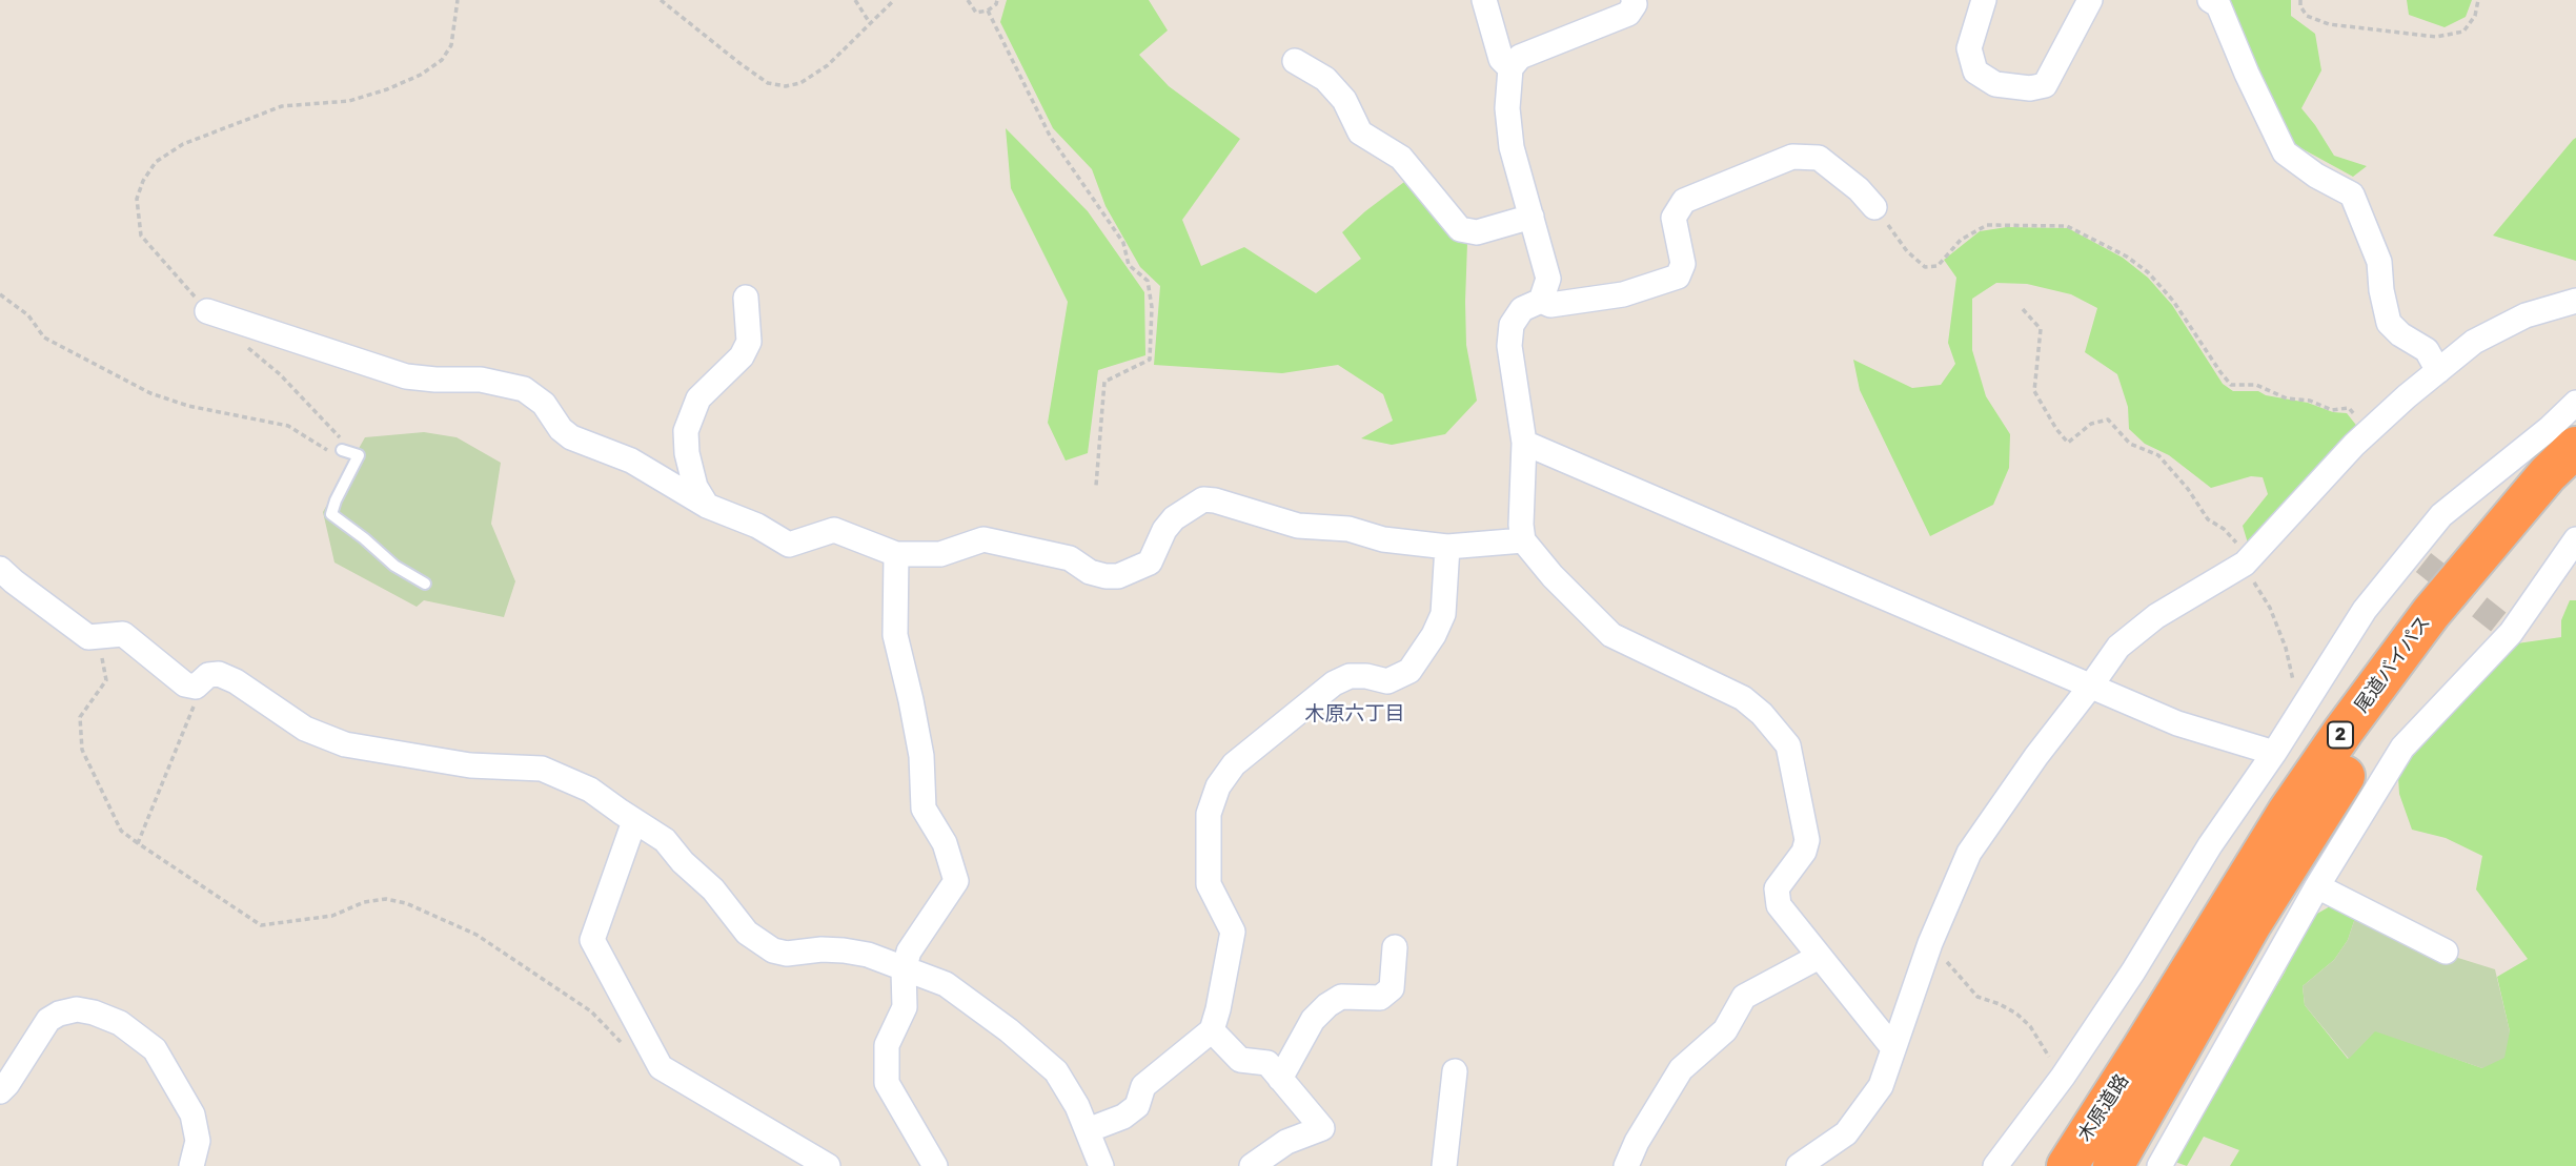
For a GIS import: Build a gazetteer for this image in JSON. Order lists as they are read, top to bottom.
{
  "streets": {
    "highway": ["尾道バイパス", "2", "木原道路"]
  },
  "crossings": [
    ["尾道バイパス", "2"],
    ["尾道バイパス", "木原道路"],
    ["2", "木原道路"]
  ],
  "districts": ["木原六丁目"]
}
